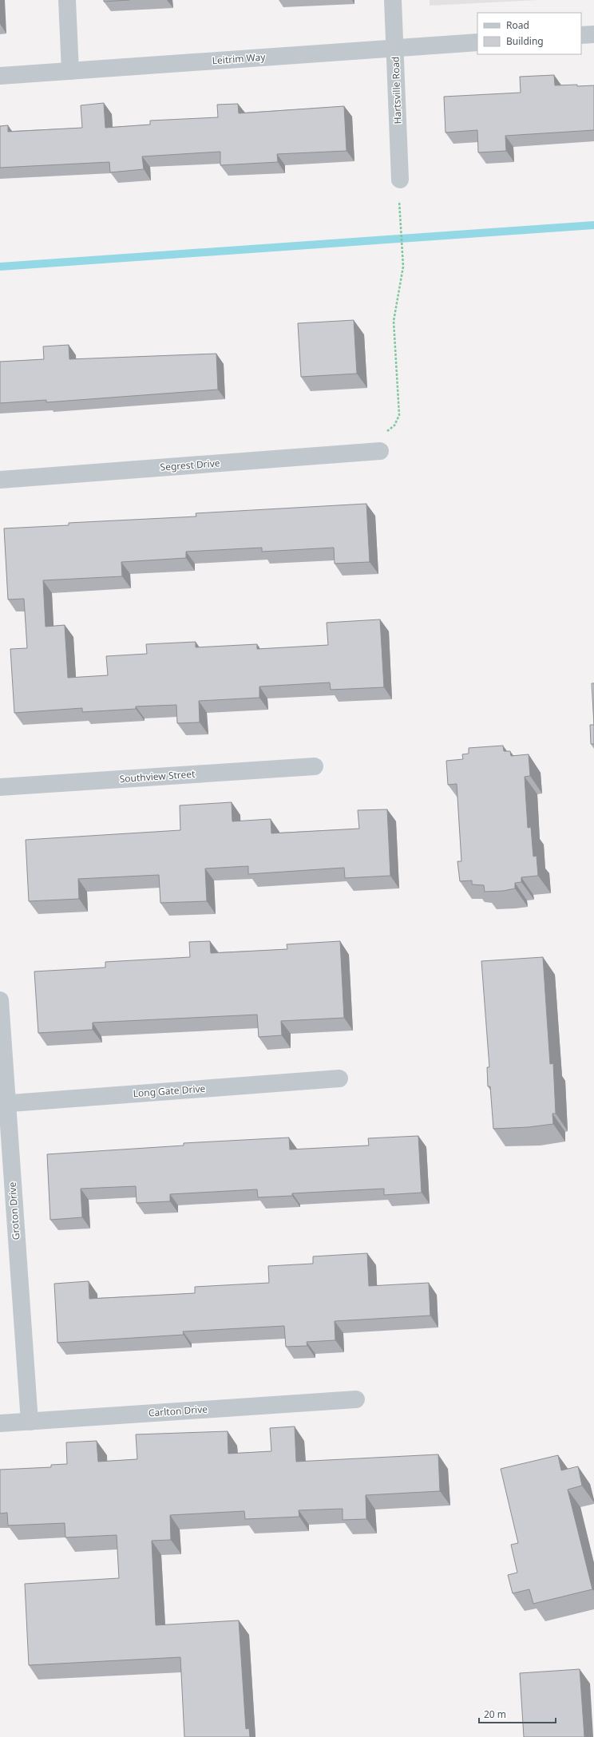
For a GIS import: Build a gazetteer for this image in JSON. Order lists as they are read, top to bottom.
{
  "streets": {
    "street": [
      "Leitrim Way",
      "Hartsville Road",
      "Segrest Drive",
      "Southview Street",
      "Long Gate Drive",
      "Groton Drive",
      "Carlton Drive"
    ]
  },
  "crossings": [
    ["Leitrim Way", "Hartsville Road"],
    ["Long Gate Drive", "Groton Drive"],
    ["Groton Drive", "Carlton Drive"]
  ],
  "legend": ["Road", "Building"],
  "scale_bar": "20 m"
}
